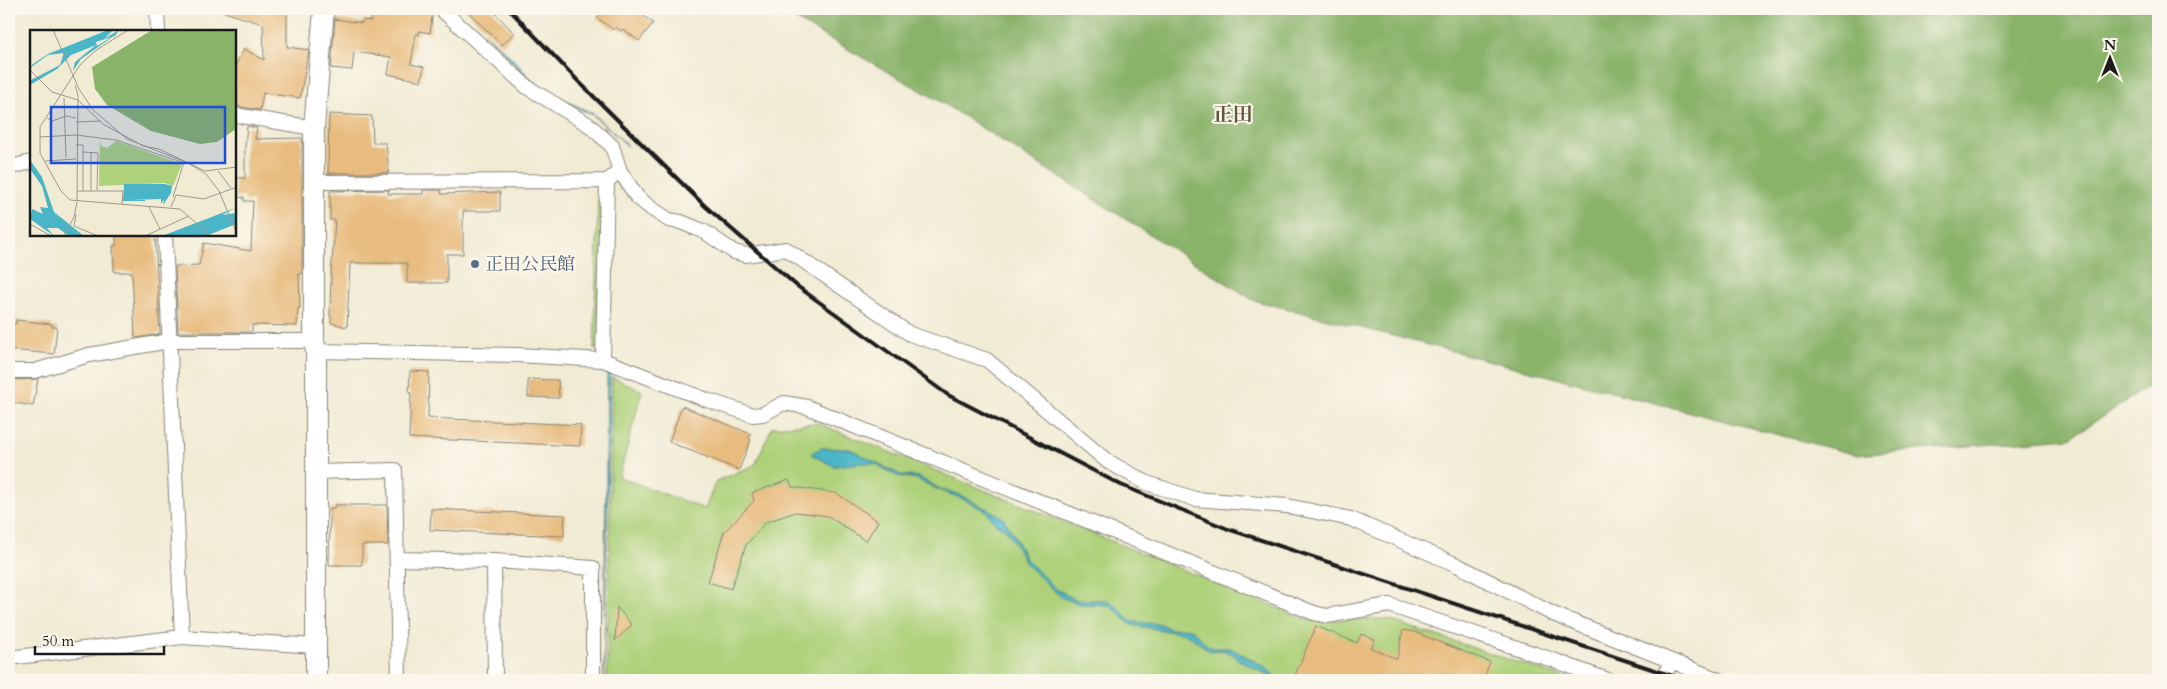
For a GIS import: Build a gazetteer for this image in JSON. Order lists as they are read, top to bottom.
{
  "districts": ["正田"],
  "places": ["正田公民館"],
  "scale_bar": "50 m",
  "north": "top"
}
